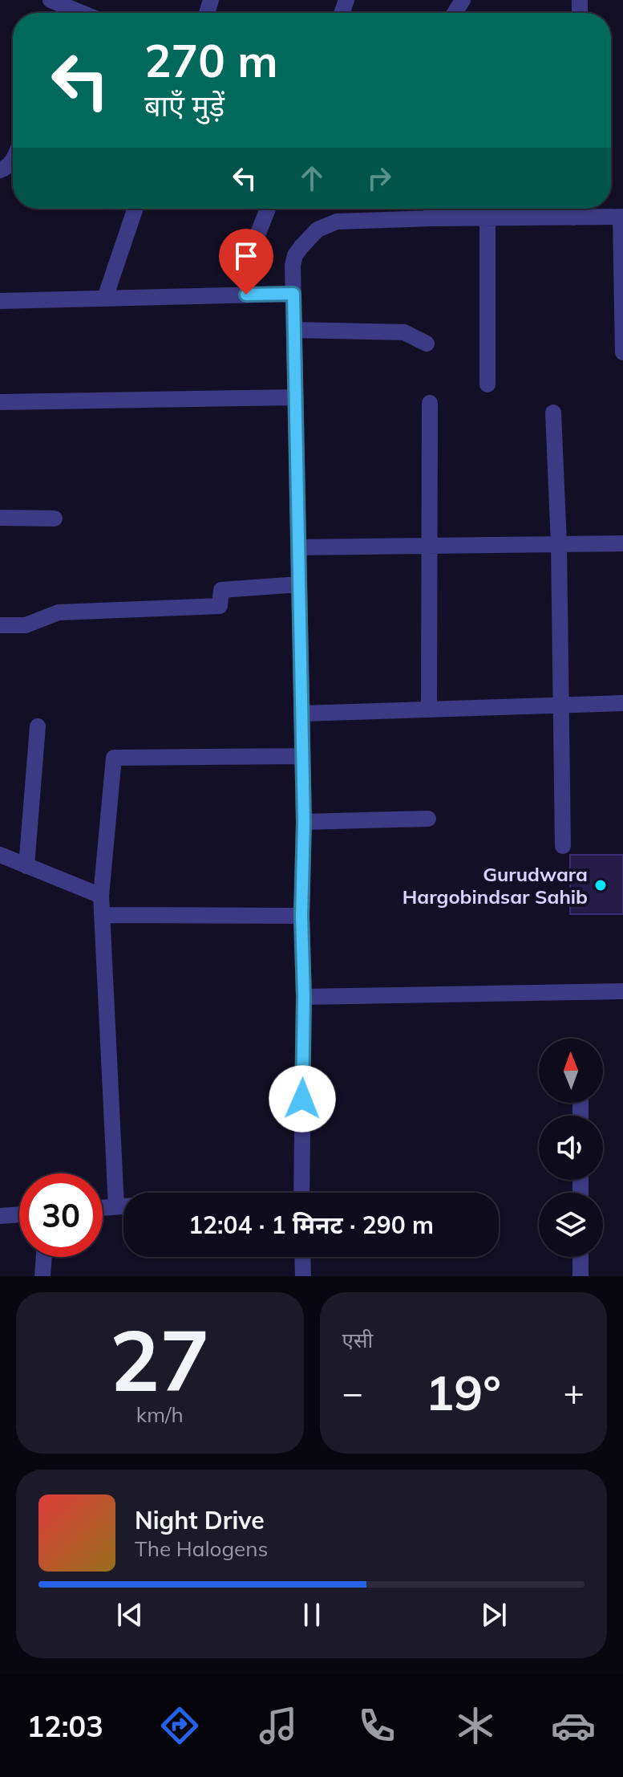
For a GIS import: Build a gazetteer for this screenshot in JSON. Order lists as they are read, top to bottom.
{
  "places": ["Gurudwara Hargobindsar Sahib"],
  "north": "top",
  "page": {
    "turn": ["270 m", "बाएँ मुड़ें"],
    "limit": "30",
    "trip": "12:04 · 1 मिनट · 290 m",
    "tile": [
      ["27", "km/h"],
      "एसी"
    ],
    "heat": ["−", "19°", "+"],
    "song": ["Night Drive", "The Halogens"],
    "tabs": "12:03"
  }
}
